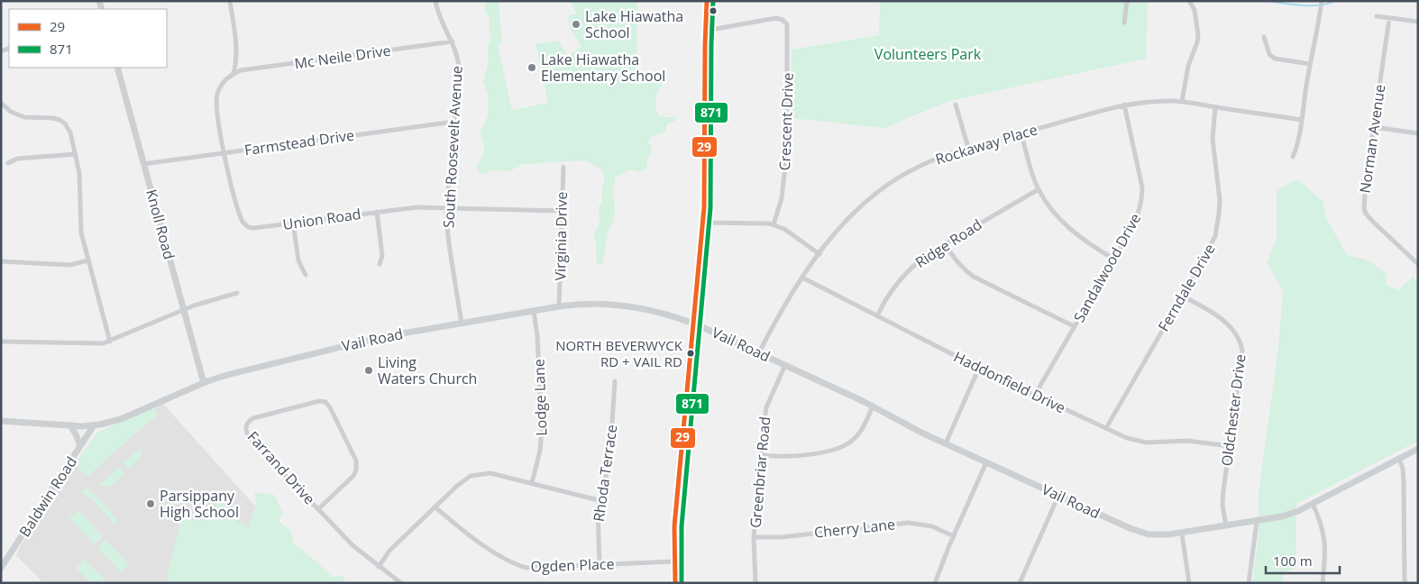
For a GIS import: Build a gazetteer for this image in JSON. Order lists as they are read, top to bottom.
{
  "streets": {
    "street": [
      "Mc Neile Drive",
      "Crescent Drive",
      "Norman Avenue",
      "Farmstead Drive",
      "Rockaway Place",
      "South Roosevelt Avenue",
      "Union Road",
      "Knoll Road",
      "Virginia Drive",
      "Ridge Road",
      "Sandalwood Drive",
      "Ferndale Drive",
      "Vail Road",
      "Haddonfield Drive",
      "Lodge Lane",
      "Oldchester Drive",
      "Farrand Drive",
      "Greenbriar Road",
      "Rhoda Terrace",
      "Baldwin Road",
      "Cherry Lane",
      "Ogden Place"
    ]
  },
  "crossings": [
    ["Mc Neile Drive", "South Roosevelt Avenue"],
    ["Mc Neile Drive", "Union Road"],
    ["Farmstead Drive", "South Roosevelt Avenue"],
    ["Farmstead Drive", "Union Road"],
    ["Farmstead Drive", "Knoll Road"],
    ["Rockaway Place", "Sandalwood Drive"],
    ["Rockaway Place", "Ferndale Drive"],
    ["Rockaway Place", "Vail Road"],
    ["Rockaway Place", "Haddonfield Drive"],
    ["South Roosevelt Avenue", "Union Road"],
    ["South Roosevelt Avenue", "Vail Road"],
    ["Union Road", "Virginia Drive"],
    ["Knoll Road", "Vail Road"],
    ["Virginia Drive", "Vail Road"],
    ["Ridge Road", "Haddonfield Drive"],
    ["Sandalwood Drive", "Haddonfield Drive"],
    ["Ferndale Drive", "Haddonfield Drive"],
    ["Ferndale Drive", "Oldchester Drive"],
    ["Vail Road", "Lodge Lane"],
    ["Vail Road", "Oldchester Drive"],
    ["Vail Road", "Greenbriar Road"],
    ["Vail Road", "Baldwin Road"],
    ["Haddonfield Drive", "Oldchester Drive"],
    ["Greenbriar Road", "Cherry Lane"],
    ["Rhoda Terrace", "Ogden Place"]
  ],
  "parks": ["Volunteers Park"],
  "places": [
    "Lake Hiawatha School",
    "Lake Hiawatha Elementary School",
    "NORTH BEVERWYCK RD + VAIL RD",
    "Living Waters Church",
    "Parsippany High School"
  ],
  "lines": ["transit line 29", "transit line 871"],
  "legend": ["29", "871"],
  "scale_bar": "100 m"
}
